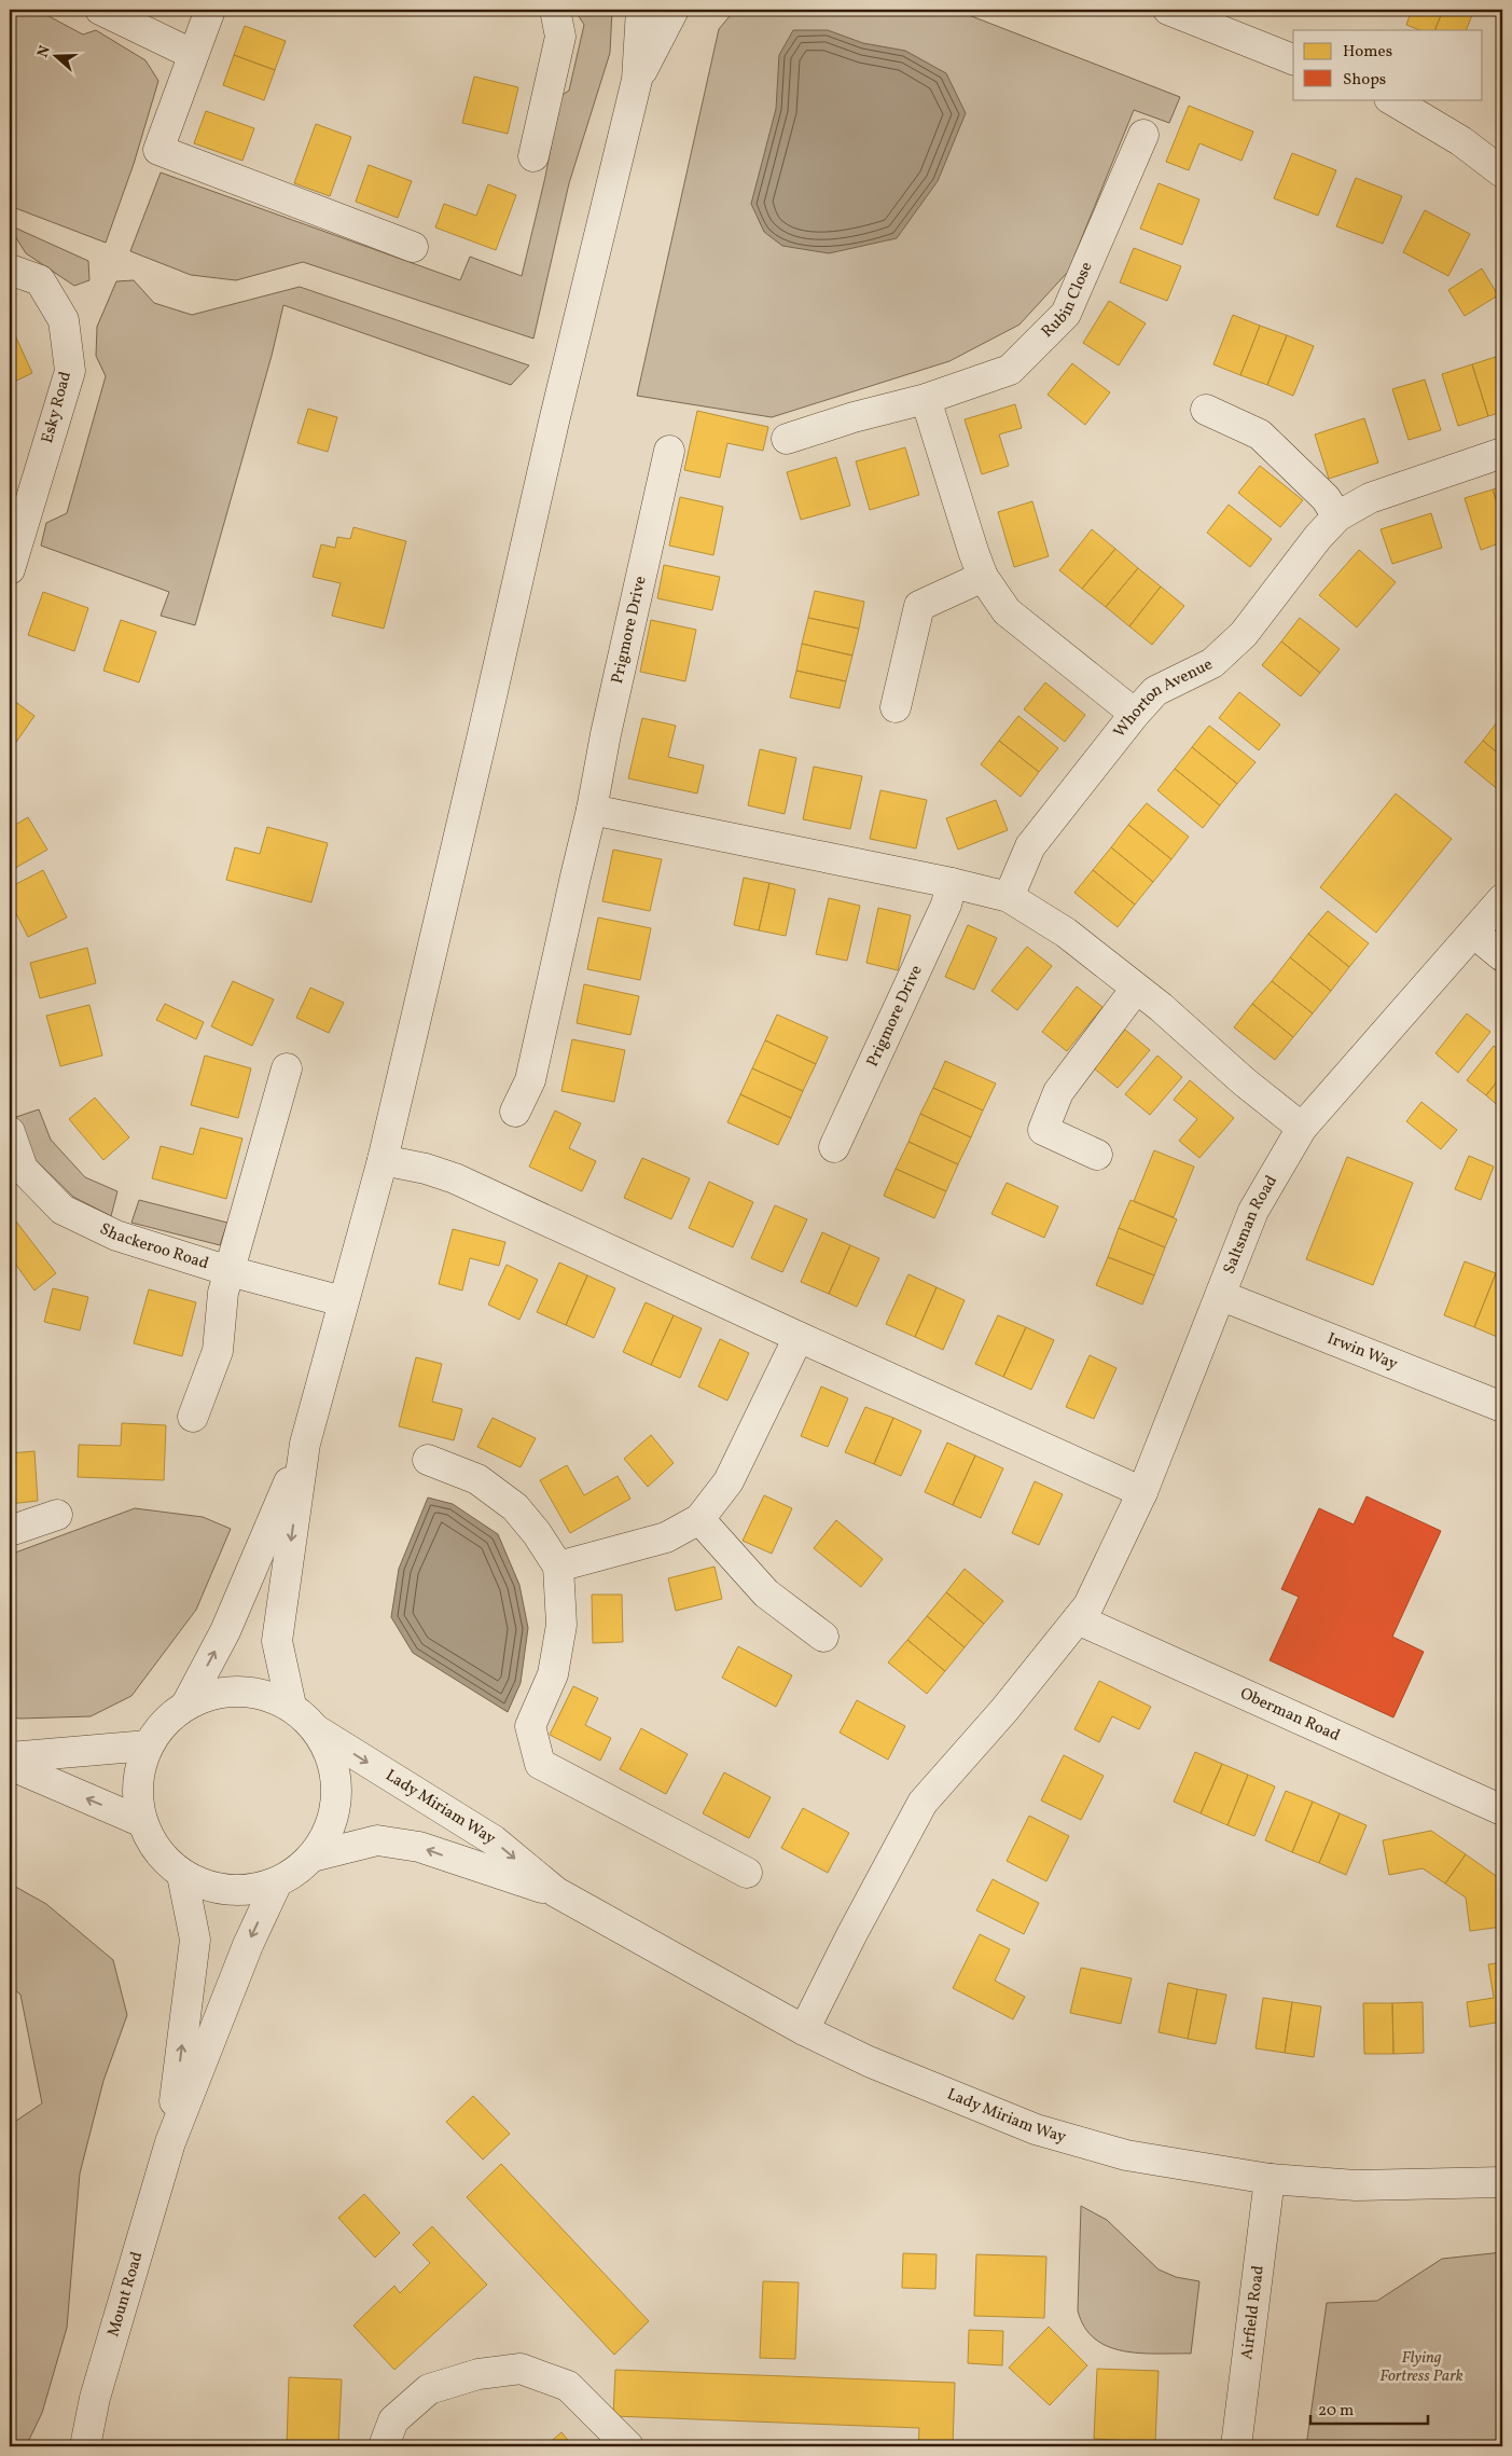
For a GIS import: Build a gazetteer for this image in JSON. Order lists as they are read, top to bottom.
{
  "streets": {
    "street": [
      "Rubin Close",
      "Esky Road",
      "Prigmore Drive",
      "Whorton Avenue",
      "Saltsman Road",
      "Shackeroo Road",
      "Irwin Way",
      "Oberman Road",
      "Lady Miriam Way",
      "Mount Road",
      "Airfield Road"
    ]
  },
  "crossings": [
    ["Saltsman Road", "Irwin Way"],
    ["Saltsman Road", "Oberman Road"],
    ["Saltsman Road", "Lady Miriam Way"],
    ["Lady Miriam Way", "Airfield Road"]
  ],
  "parks": ["Flying Fortress Park"],
  "legend": ["Homes", "Shops"],
  "scale_bar": "20 m",
  "north": "left"
}
